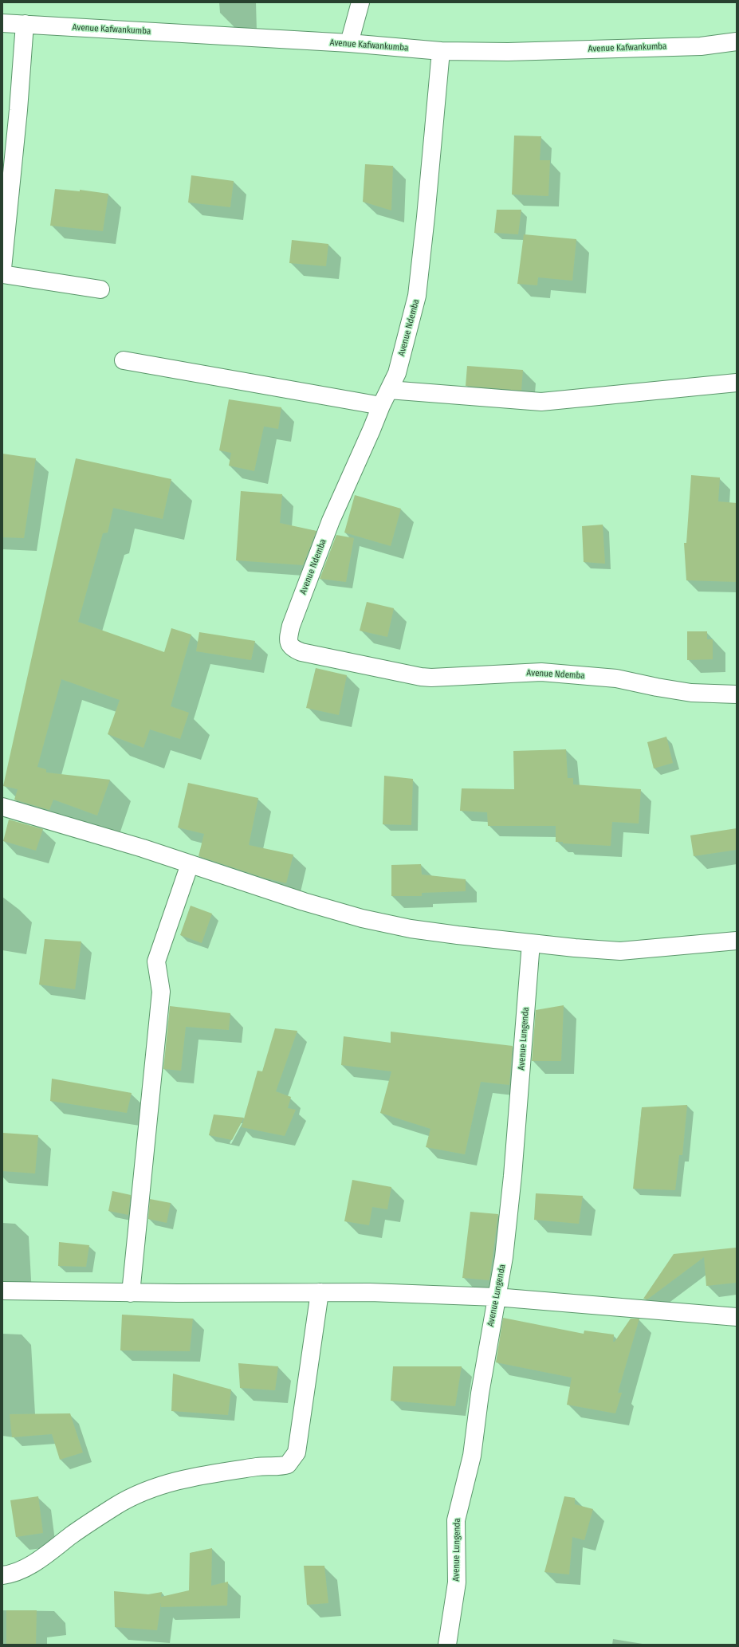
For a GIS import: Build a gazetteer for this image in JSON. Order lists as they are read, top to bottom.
{
  "streets": {
    "street": ["Avenue Kafwankumba", "Avenue Ndemba", "Avenue Lungenda"]
  },
  "crossings": [
    ["Avenue Kafwankumba", "Avenue Ndemba"]
  ]
}
